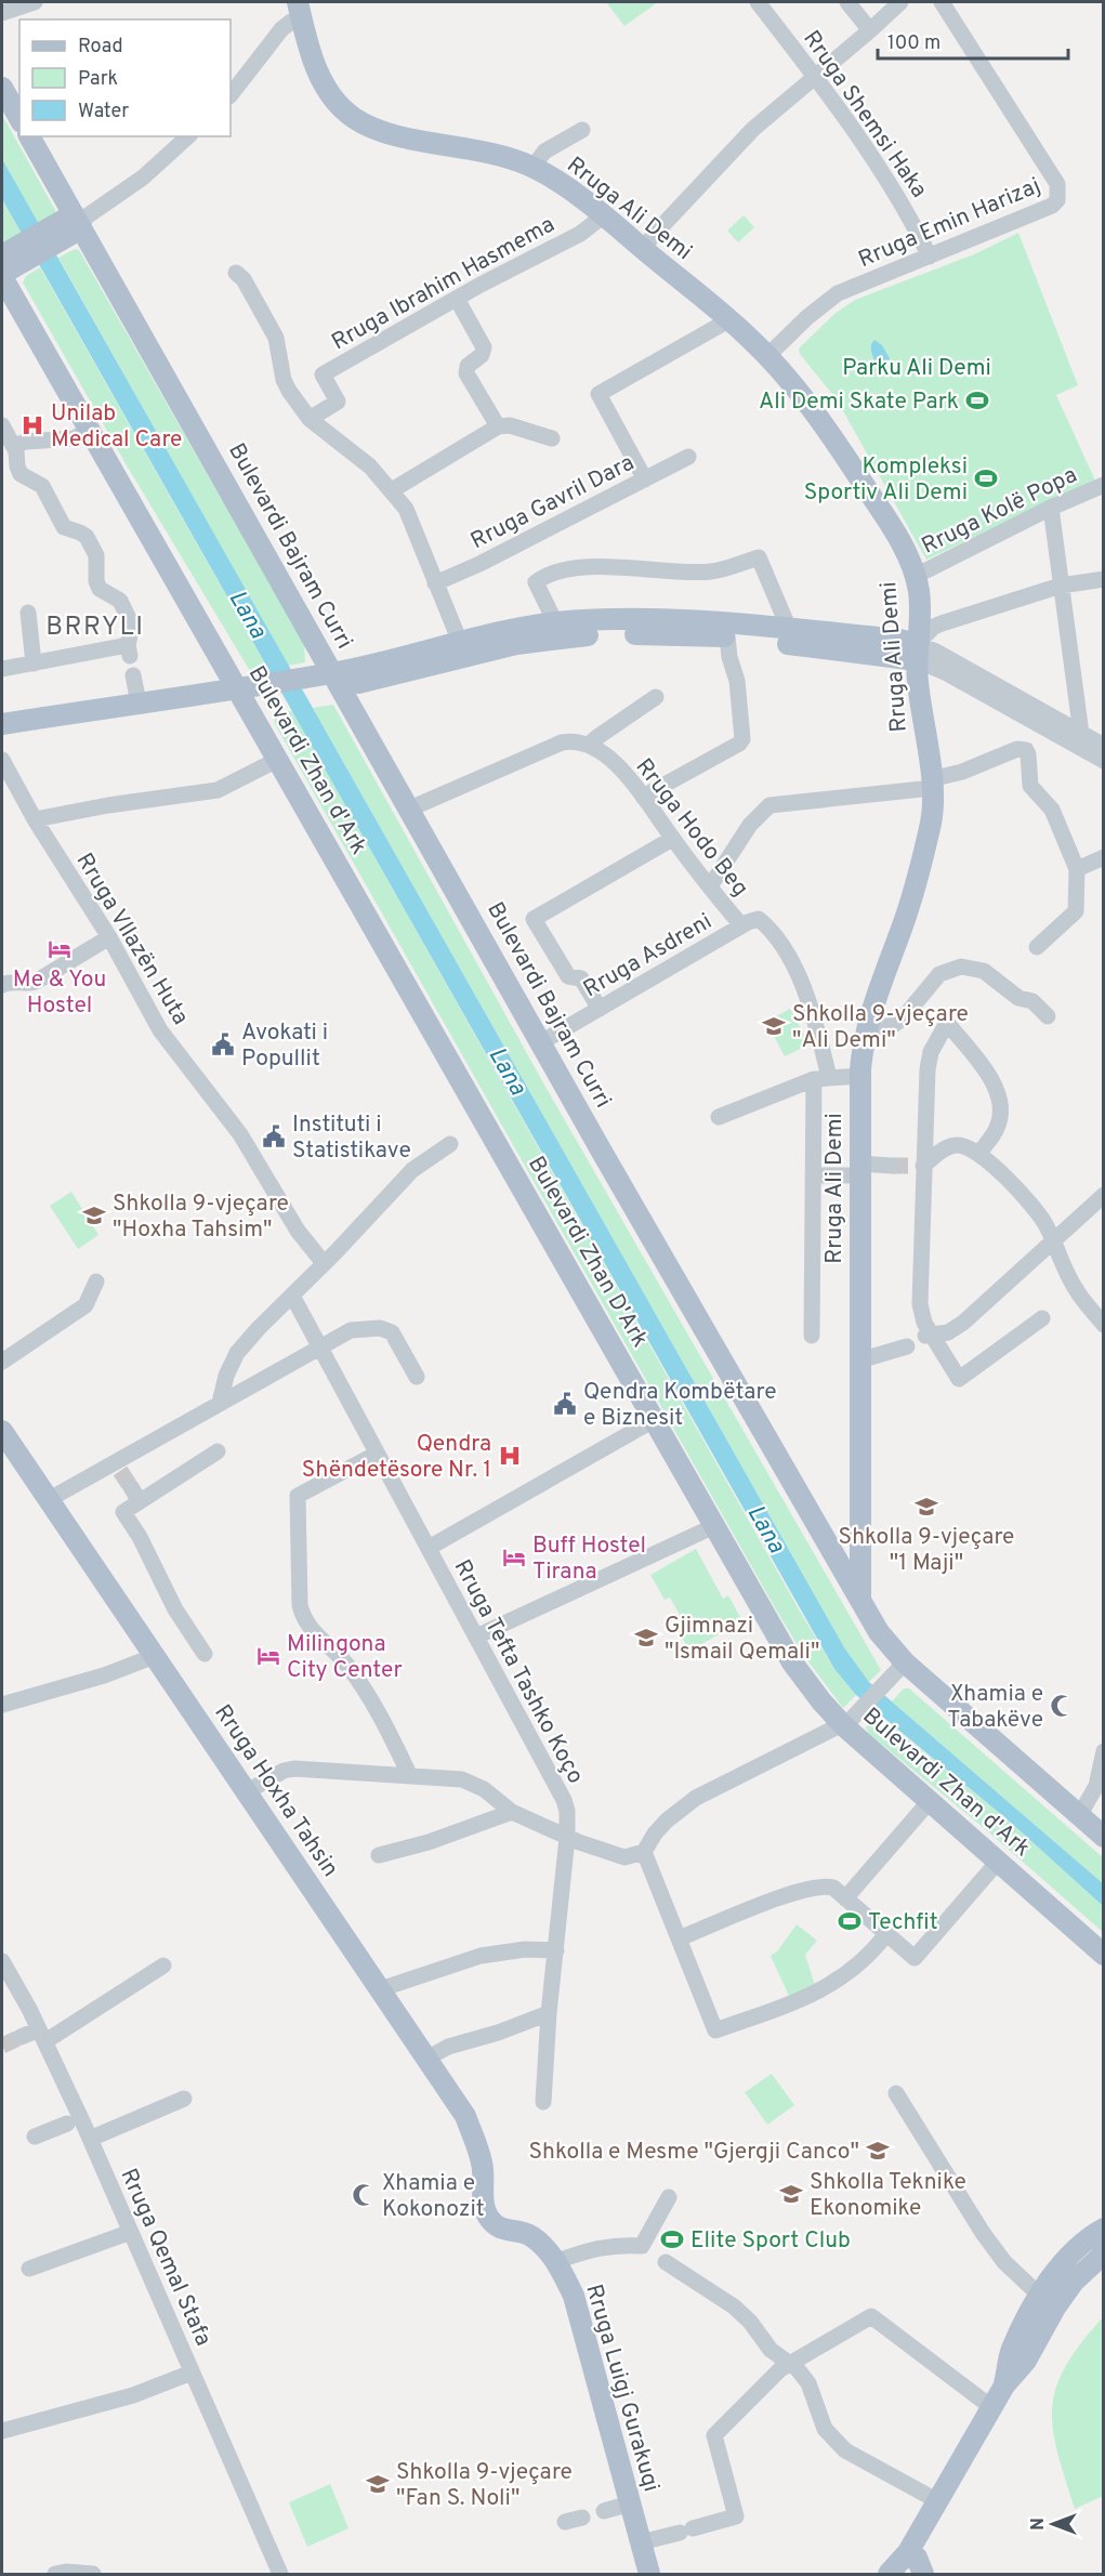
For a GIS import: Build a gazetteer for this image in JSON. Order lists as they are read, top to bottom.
{
  "streets": {
    "main road": [
      "Rruga Ali Demi",
      "Bulevardi Bajram Curri",
      "Bulevardi Zhan d'Ark",
      "Bulevardi Zhan D'Ark",
      "Rruga Hoxha Tahsin",
      "Rruga Luigj Gurakuqi"
    ],
    "street": [
      "Rruga Shemsi Haka",
      "Rruga Emin Harizaj",
      "Rruga Ibrahim Hasmema",
      "Rruga Gavril Dara",
      "Rruga Kolë Popa",
      "Rruga Hodo Beg",
      "Rruga Vllazën Huta",
      "Rruga Asdreni",
      "Rruga Tefta Tashko Koço",
      "Rruga Qemal Stafa"
    ]
  },
  "crossings": [
    ["Rruga Shemsi Haka", "Rruga Emin Harizaj"],
    ["Rruga Ali Demi", "Rruga Emin Harizaj"],
    ["Rruga Ali Demi", "Rruga Ibrahim Hasmema"],
    ["Rruga Ali Demi", "Rruga Kolë Popa"],
    ["Rruga Ali Demi", "Bulevardi Bajram Curri"],
    ["Bulevardi Bajram Curri", "Rruga Hodo Beg"],
    ["Bulevardi Bajram Curri", "Rruga Asdreni"],
    ["Bulevardi Zhan d'Ark", "Bulevardi Zhan D'Ark"],
    ["Rruga Hodo Beg", "Rruga Asdreni"],
    ["Rruga Hoxha Tahsin", "Rruga Luigj Gurakuqi"]
  ],
  "districts": ["BRRYLI"],
  "water": ["Lana"],
  "parks": ["Parku Ali Demi"],
  "places": {
    "sports": [
      "Ali Demi Skate Park",
      "Kompleksi Sportiv Ali Demi",
      "Techfit",
      "Elite Sport Club"
    ],
    "hospital": ["Unilab Medical Care", "Qendra Shëndetësore Nr. 1"],
    "hotel": ["Me & You Hostel", "Buff Hostel Tirana", "Milingona City Center"],
    "school or university": [
      "Shkolla 9-vjeçare \"Ali Demi\"",
      "Shkolla 9-vjeçare \"Hoxha Tahsim\"",
      "Shkolla 9-vjeçare \"1 Maji\"",
      "Gjimnazi \"Ismail Qemali\"",
      "Shkolla e Mesme \"Gjergji Canco\"",
      "Shkolla Teknike Ekonomike",
      "Shkolla 9-vjeçare \"Fan S. Noli\""
    ],
    "public building": ["Avokati i Popullit", "Instituti i Statistikave", "Qendra Kombëtare e Biznesit"],
    "mosque": ["Xhamia e Tabakëve", "Xhamia e Kokonozit"]
  },
  "legend": ["Road", "Park", "Water"],
  "scale_bar": "100 m",
  "north": "left"
}
